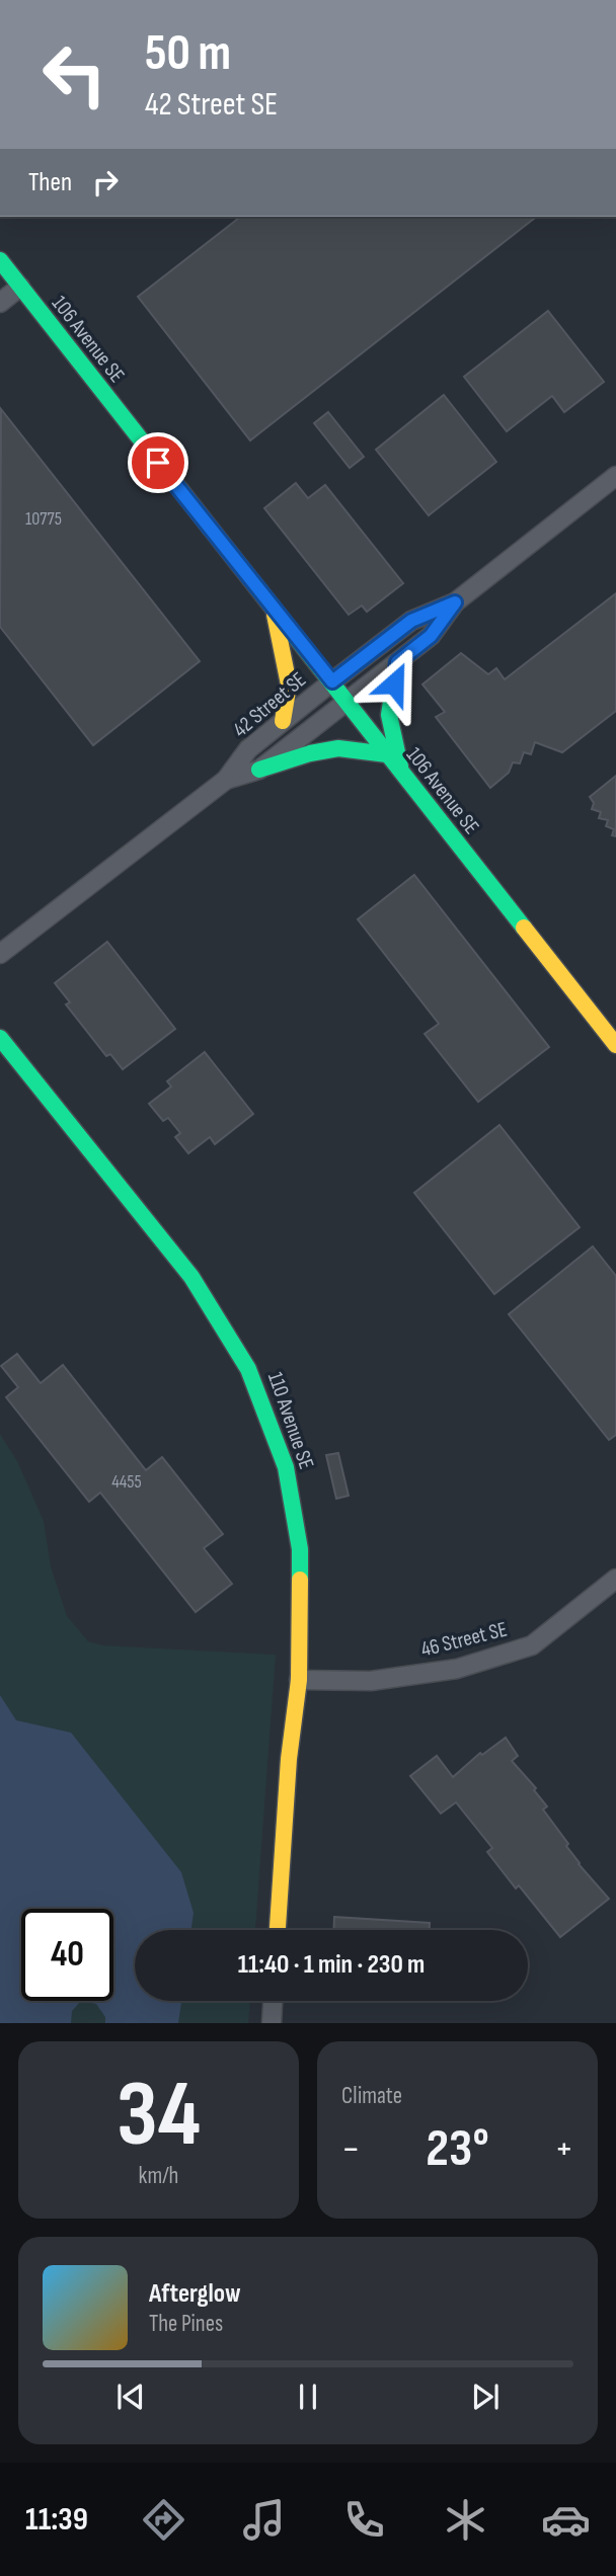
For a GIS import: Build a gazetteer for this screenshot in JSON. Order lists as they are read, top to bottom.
{
  "streets": {
    "street": [
      "106 Avenue SE",
      "42 Street SE",
      "110 Avenue SE",
      "46 Street SE"
    ]
  },
  "crossings": [
    ["106 Avenue SE", "42 Street SE"],
    ["110 Avenue SE", "46 Street SE"]
  ],
  "house_numbers": ["10775", "4455"],
  "page": {
    "turn": ["50 m", "42 Street SE"],
    "then": "Then",
    "limit": "40",
    "trip": "11:40 · 1 min · 230 m",
    "tile": [
      ["34", "km/h"],
      "Climate"
    ],
    "heat": ["−", "23°", "+"],
    "song": ["Afterglow", "The Pines"],
    "tabs": "11:39"
  }
}
